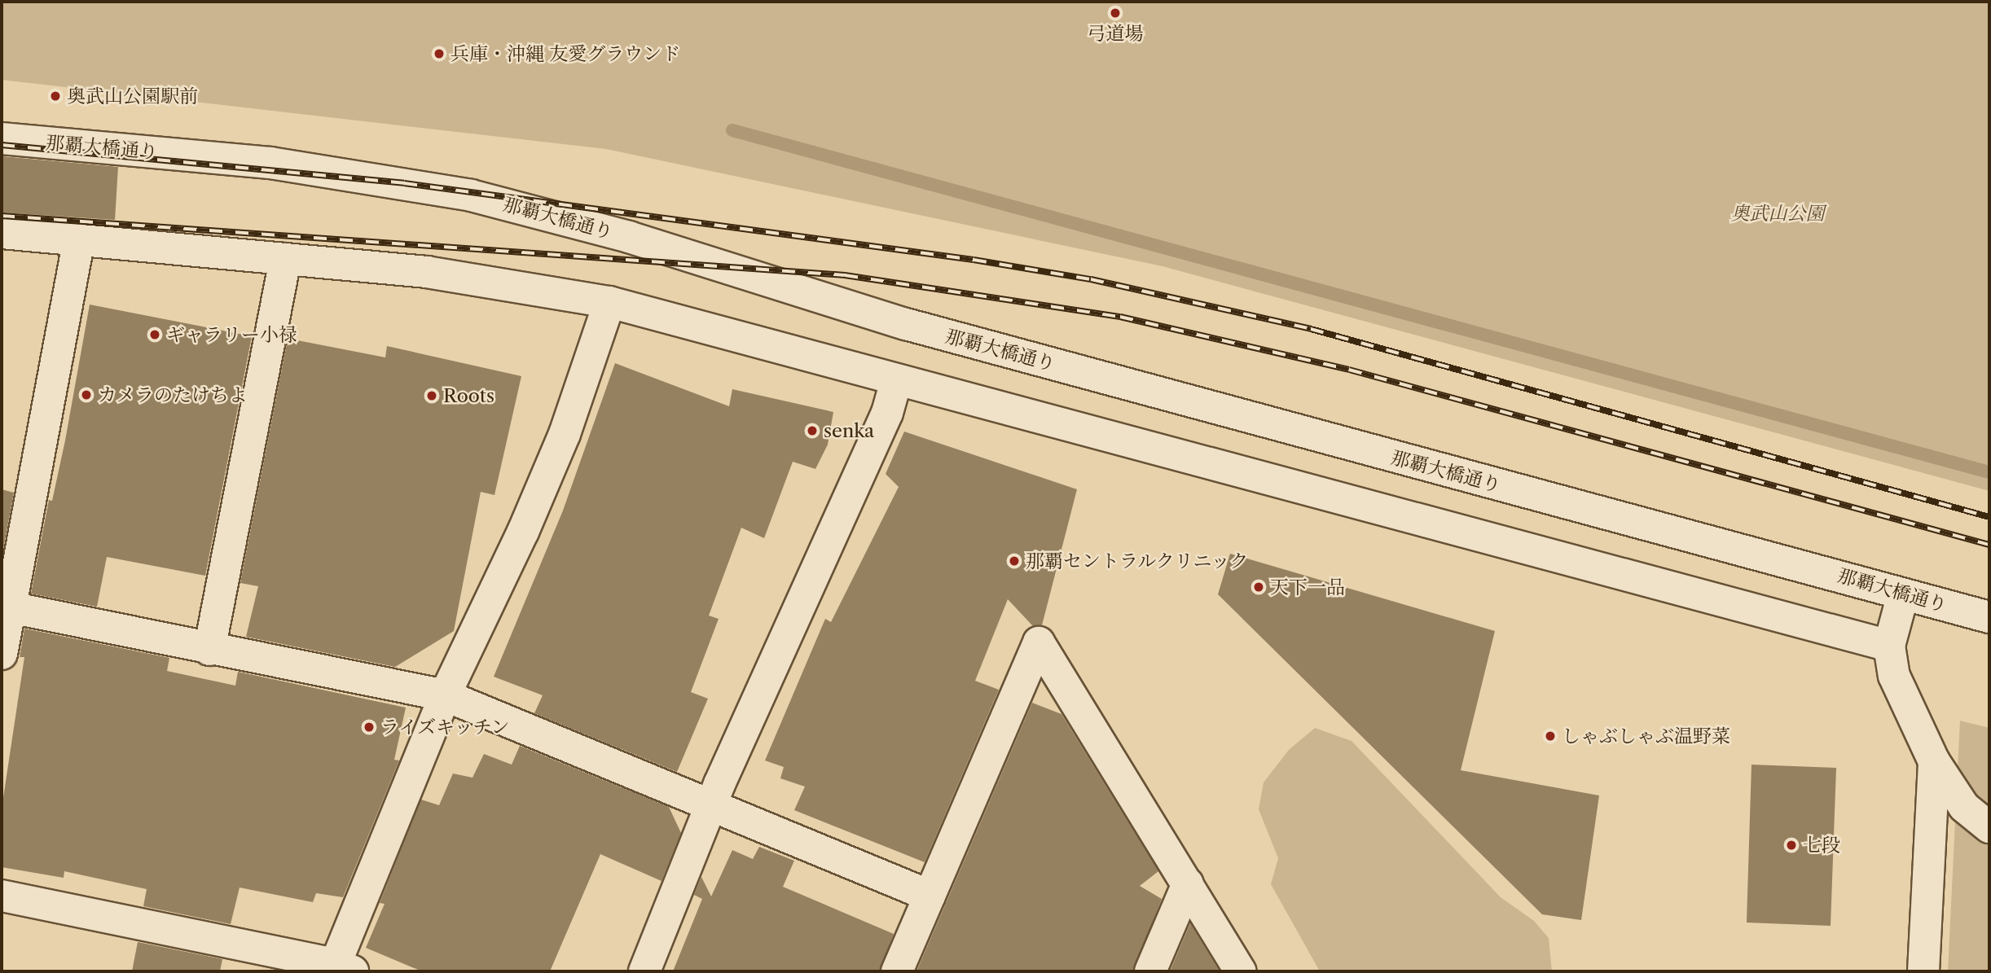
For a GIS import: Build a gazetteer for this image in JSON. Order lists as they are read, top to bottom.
{
  "streets": {
    "street": ["那覇大橋通り"]
  },
  "parks": ["奥武山公園"],
  "places": [
    "弓道場",
    "兵庫・沖縄 友愛グラウンド",
    "奥武山公園駅前",
    "ギャラリー小禄",
    "カメラのたけちよ",
    "Roots",
    "senka",
    "那覇セントラルクリニック",
    "天下一品",
    "ライズキッチン",
    "しゃぶしゃぶ温野菜",
    "七段"
  ]
}
